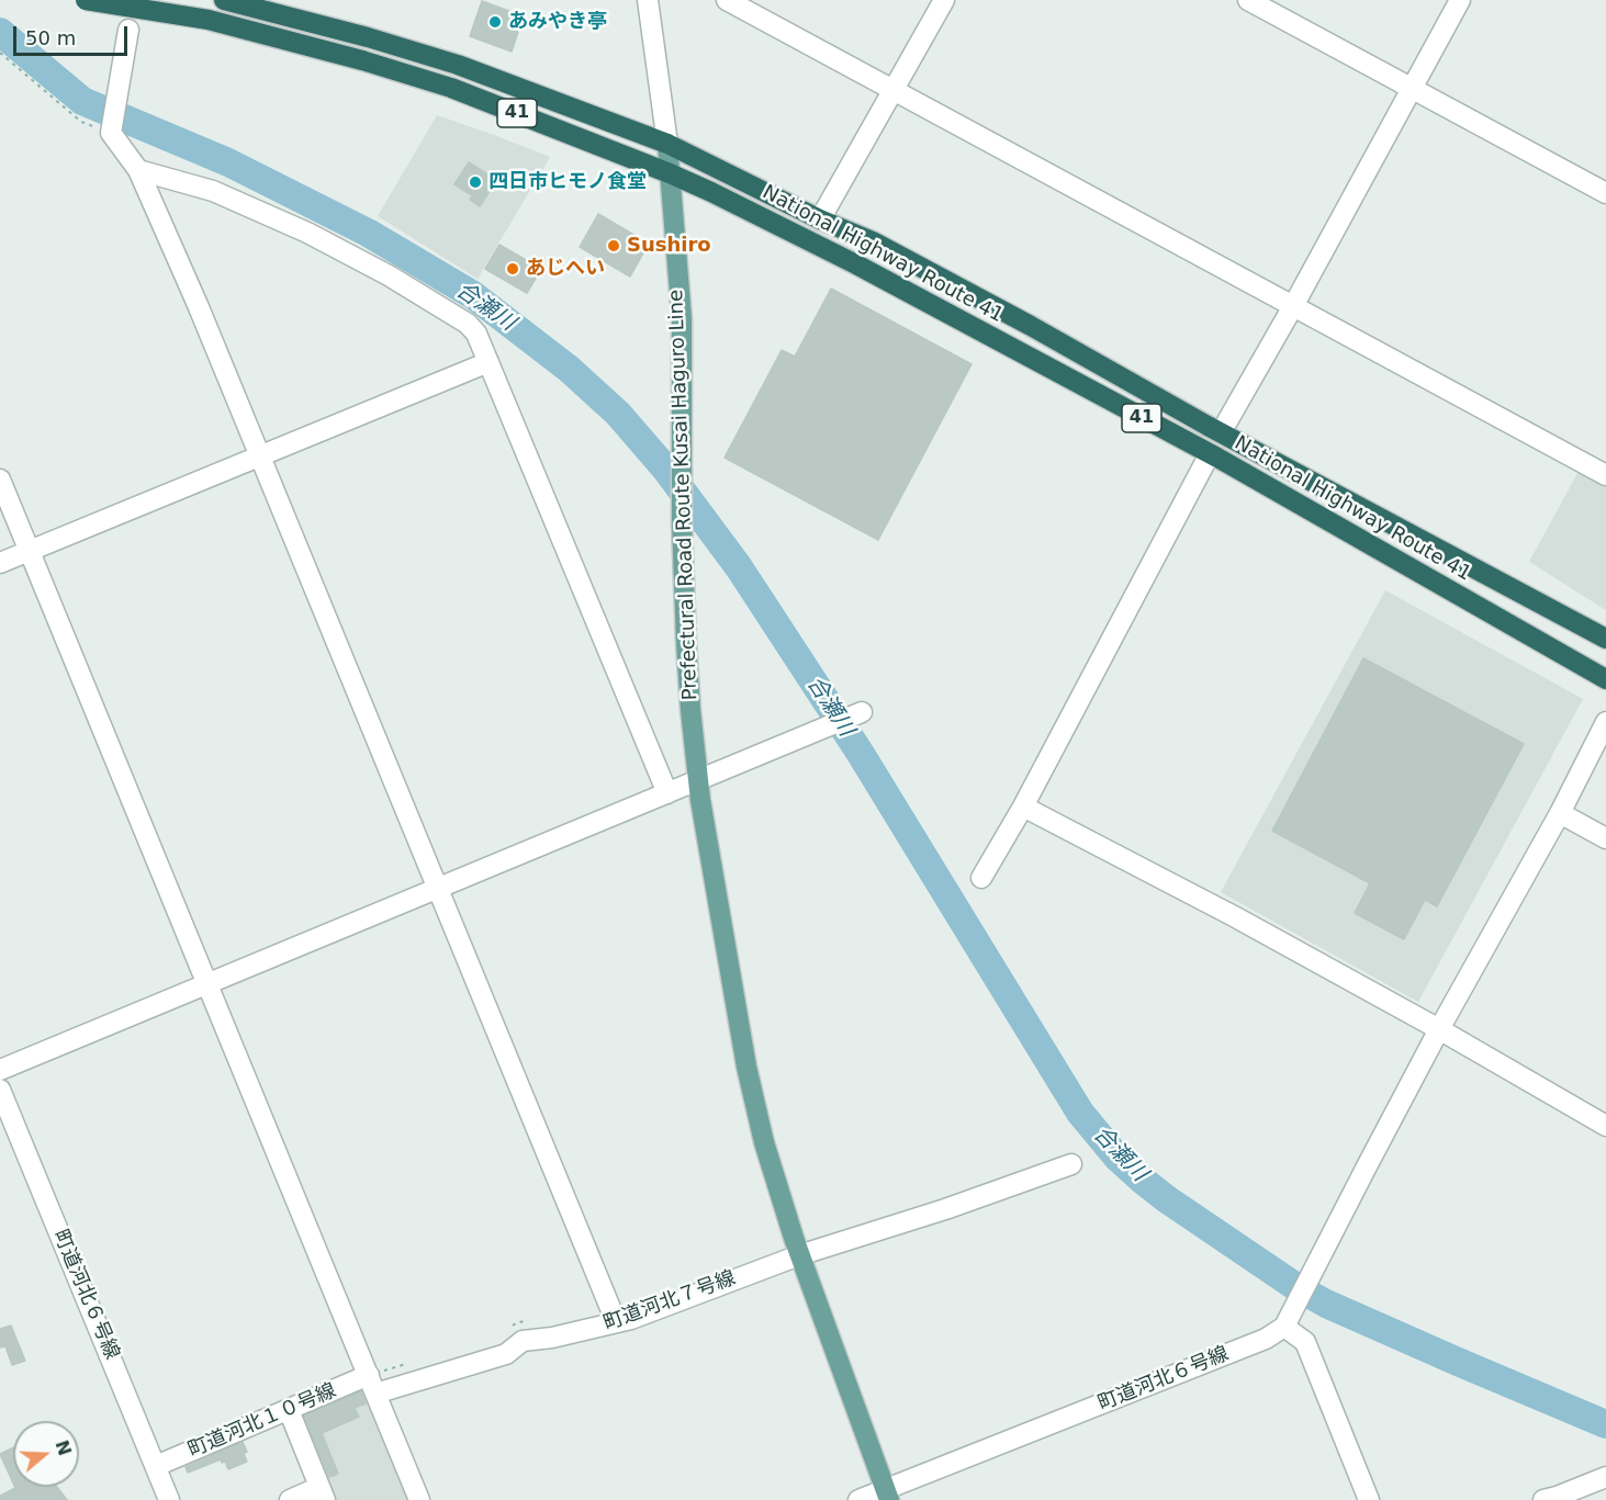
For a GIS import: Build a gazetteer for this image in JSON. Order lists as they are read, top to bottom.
{
  "streets": {
    "highway": ["41", "National Highway Route 41"],
    "main road": ["Prefectural Road Route Kusai Haguro Line"],
    "street": ["町道河北６号線", "町道河北７号線", "町道河北１０号線"]
  },
  "crossings": [
    ["National Highway Route 41", "Prefectural Road Route Kusai Haguro Line"],
    ["Prefectural Road Route Kusai Haguro Line", "町道河北６号線"],
    ["Prefectural Road Route Kusai Haguro Line", "町道河北７号線"],
    ["町道河北６号線", "町道河北１０号線"],
    ["町道河北７号線", "町道河北１０号線"]
  ],
  "water": ["合瀬川"],
  "places": [
    "あみやき亭",
    "四日市ヒモノ食堂",
    "Sushiro",
    "あじへい"
  ],
  "scale_bar": "50 m",
  "north": "right"
}
